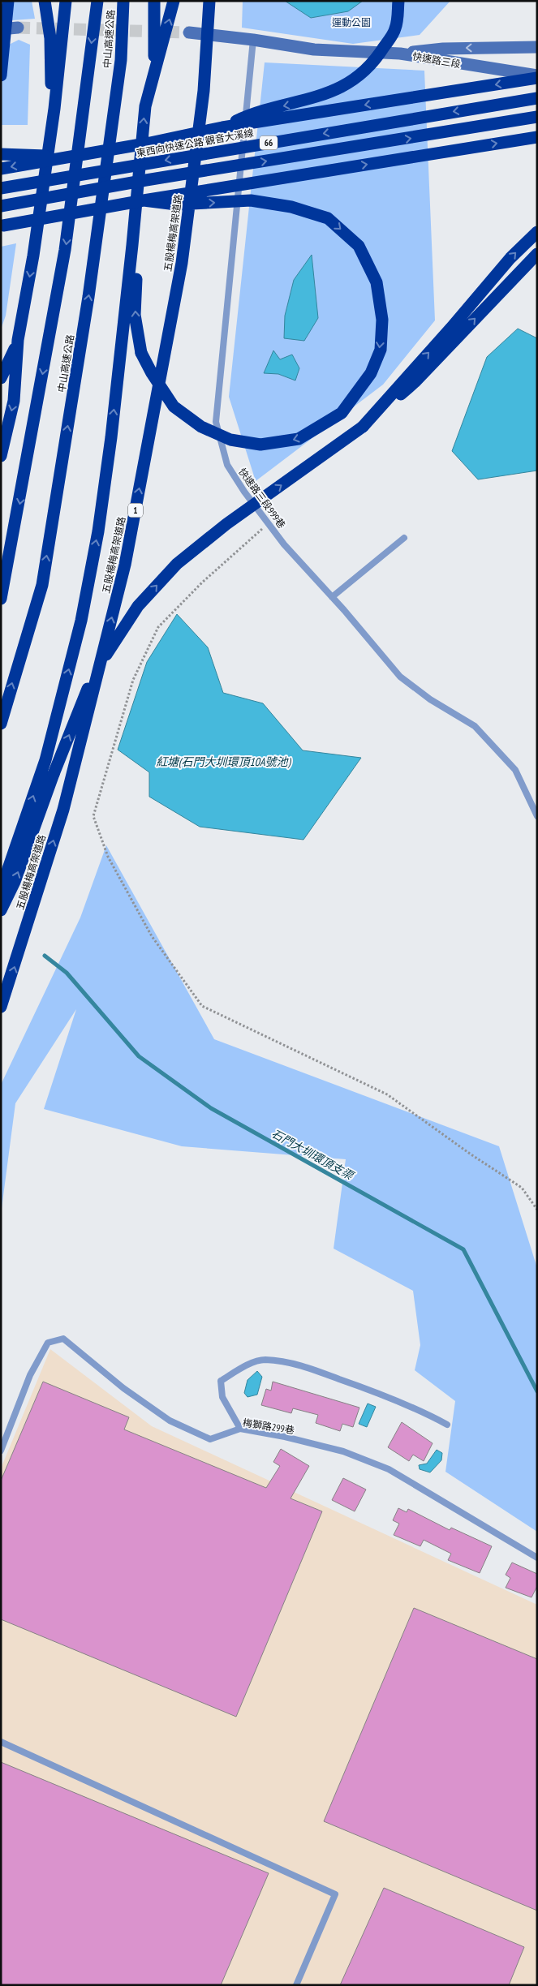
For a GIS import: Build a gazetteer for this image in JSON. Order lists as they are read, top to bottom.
{
  "streets": {
    "highway": [
      "中山高速公路",
      "東西向快速公路 觀音大溪線",
      "66",
      "五股楊梅高架道路",
      "1"
    ],
    "street": ["快速路三段"],
    "lane": ["快速路三段999巷", "梅獅路299巷"]
  },
  "water": ["紅塘(石門大圳環頂10A號池)", "石門大圳環頂支渠"],
  "parks": ["運動公園"]
}
